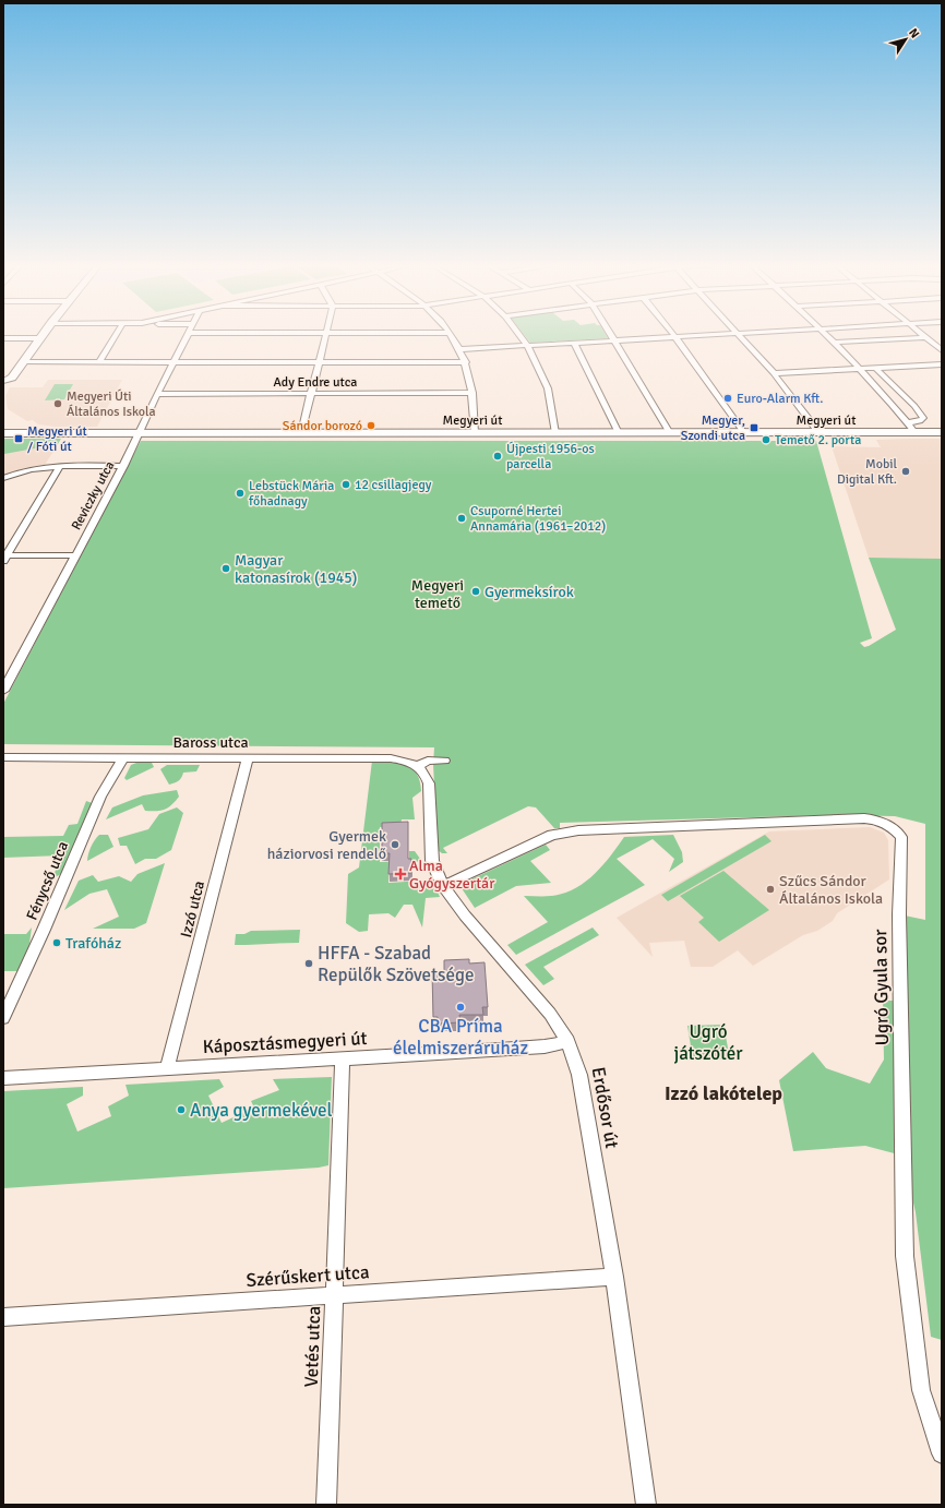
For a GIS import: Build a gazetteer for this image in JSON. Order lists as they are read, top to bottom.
{
  "streets": {
    "main road": ["Megyeri út"],
    "street": [
      "Ady Endre utca",
      "Reviczky utca",
      "Baross utca",
      "Fénycső utca",
      "Izzó utca",
      "Ugró Gyula sor",
      "Káposztásmegyeri út",
      "Erdősor út",
      "Szérűskert utca",
      "Vetés utca"
    ]
  },
  "crossings": [
    ["Ady Endre utca", "Reviczky utca"],
    ["Megyeri út", "Reviczky utca"],
    ["Baross utca", "Fénycső utca"],
    ["Baross utca", "Izzó utca"],
    ["Baross utca", "Erdősor út"],
    ["Izzó utca", "Káposztásmegyeri út"],
    ["Ugró Gyula sor", "Erdősor út"],
    ["Káposztásmegyeri út", "Erdősor út"],
    ["Káposztásmegyeri út", "Vetés utca"],
    ["Erdősor út", "Szérűskert utca"],
    ["Szérűskert utca", "Vetés utca"]
  ],
  "districts": ["Izzó lakótelep"],
  "parks": ["Megyeri temető", "Ugró játszótér"],
  "places": {
    "other": [
      "Euro-Alarm Kft.",
      "Megyeri Úti Általános Iskola",
      "Sándor borozó",
      "Temető 2. porta",
      "Újpesti 1956-os parcella",
      "Mobil Digital Kft.",
      "12 csillagjegy",
      "Lebstück Mária főhadnagy",
      "Csuporné Hertei Annamária (1961–2012)",
      "Magyar katonasírok (1945)",
      "Gyermeksírok",
      "Gyermek háziorvosi rendelő",
      "Szűcs Sándor Általános Iskola",
      "Trafóház",
      "HFFA - Szabad Repülők Szövetsége",
      "CBA Príma élelmiszeráruház",
      "Anya gyermekével"
    ],
    "transit": ["Megyer, Szondi utca", "Megyeri út / Fóti út"],
    "health": ["Alma Gyógyszertár"]
  },
  "north": "top right"
}
